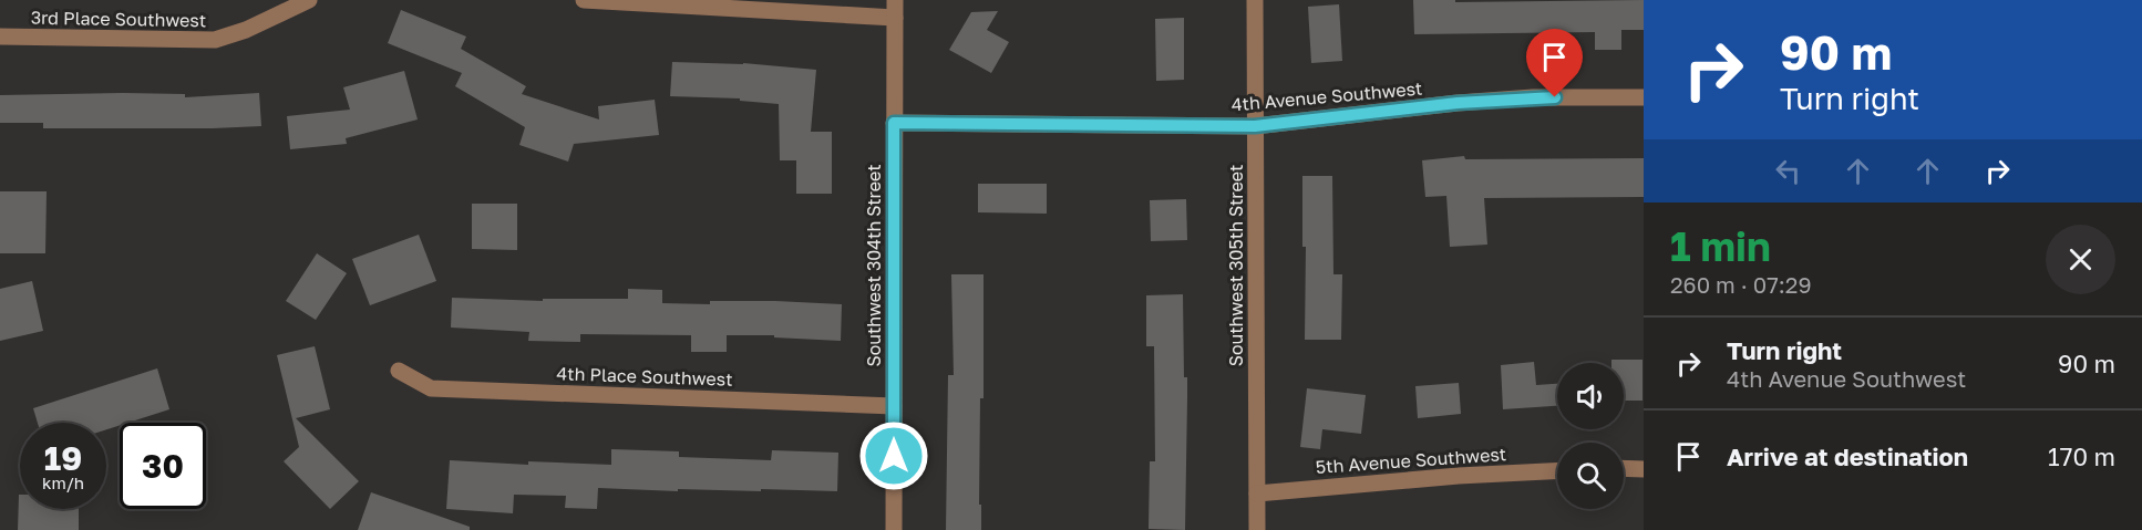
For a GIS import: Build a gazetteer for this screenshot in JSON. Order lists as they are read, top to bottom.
{
  "streets": {
    "street": [
      "3rd Place Southwest",
      "4th Avenue Southwest",
      "Southwest 304th Street",
      "Southwest 305th Street",
      "4th Place Southwest",
      "5th Avenue Southwest"
    ]
  },
  "crossings": [
    ["4th Avenue Southwest", "Southwest 304th Street"],
    ["4th Avenue Southwest", "Southwest 305th Street"],
    ["Southwest 304th Street", "4th Place Southwest"],
    ["Southwest 305th Street", "5th Avenue Southwest"]
  ],
  "page": {
    "turn": ["90 m", "Turn right"],
    "heading": ["1 min", "260 m · 07:29"],
    "list": [
      {
        "name": "Turn right",
        "note": "4th Avenue Southwest",
        "value": "90 m"
      },
      {
        "name": "Arrive at destination",
        "value": "170 m"
      }
    ],
    "speed": "19 km/h",
    "limit": "30"
  }
}
